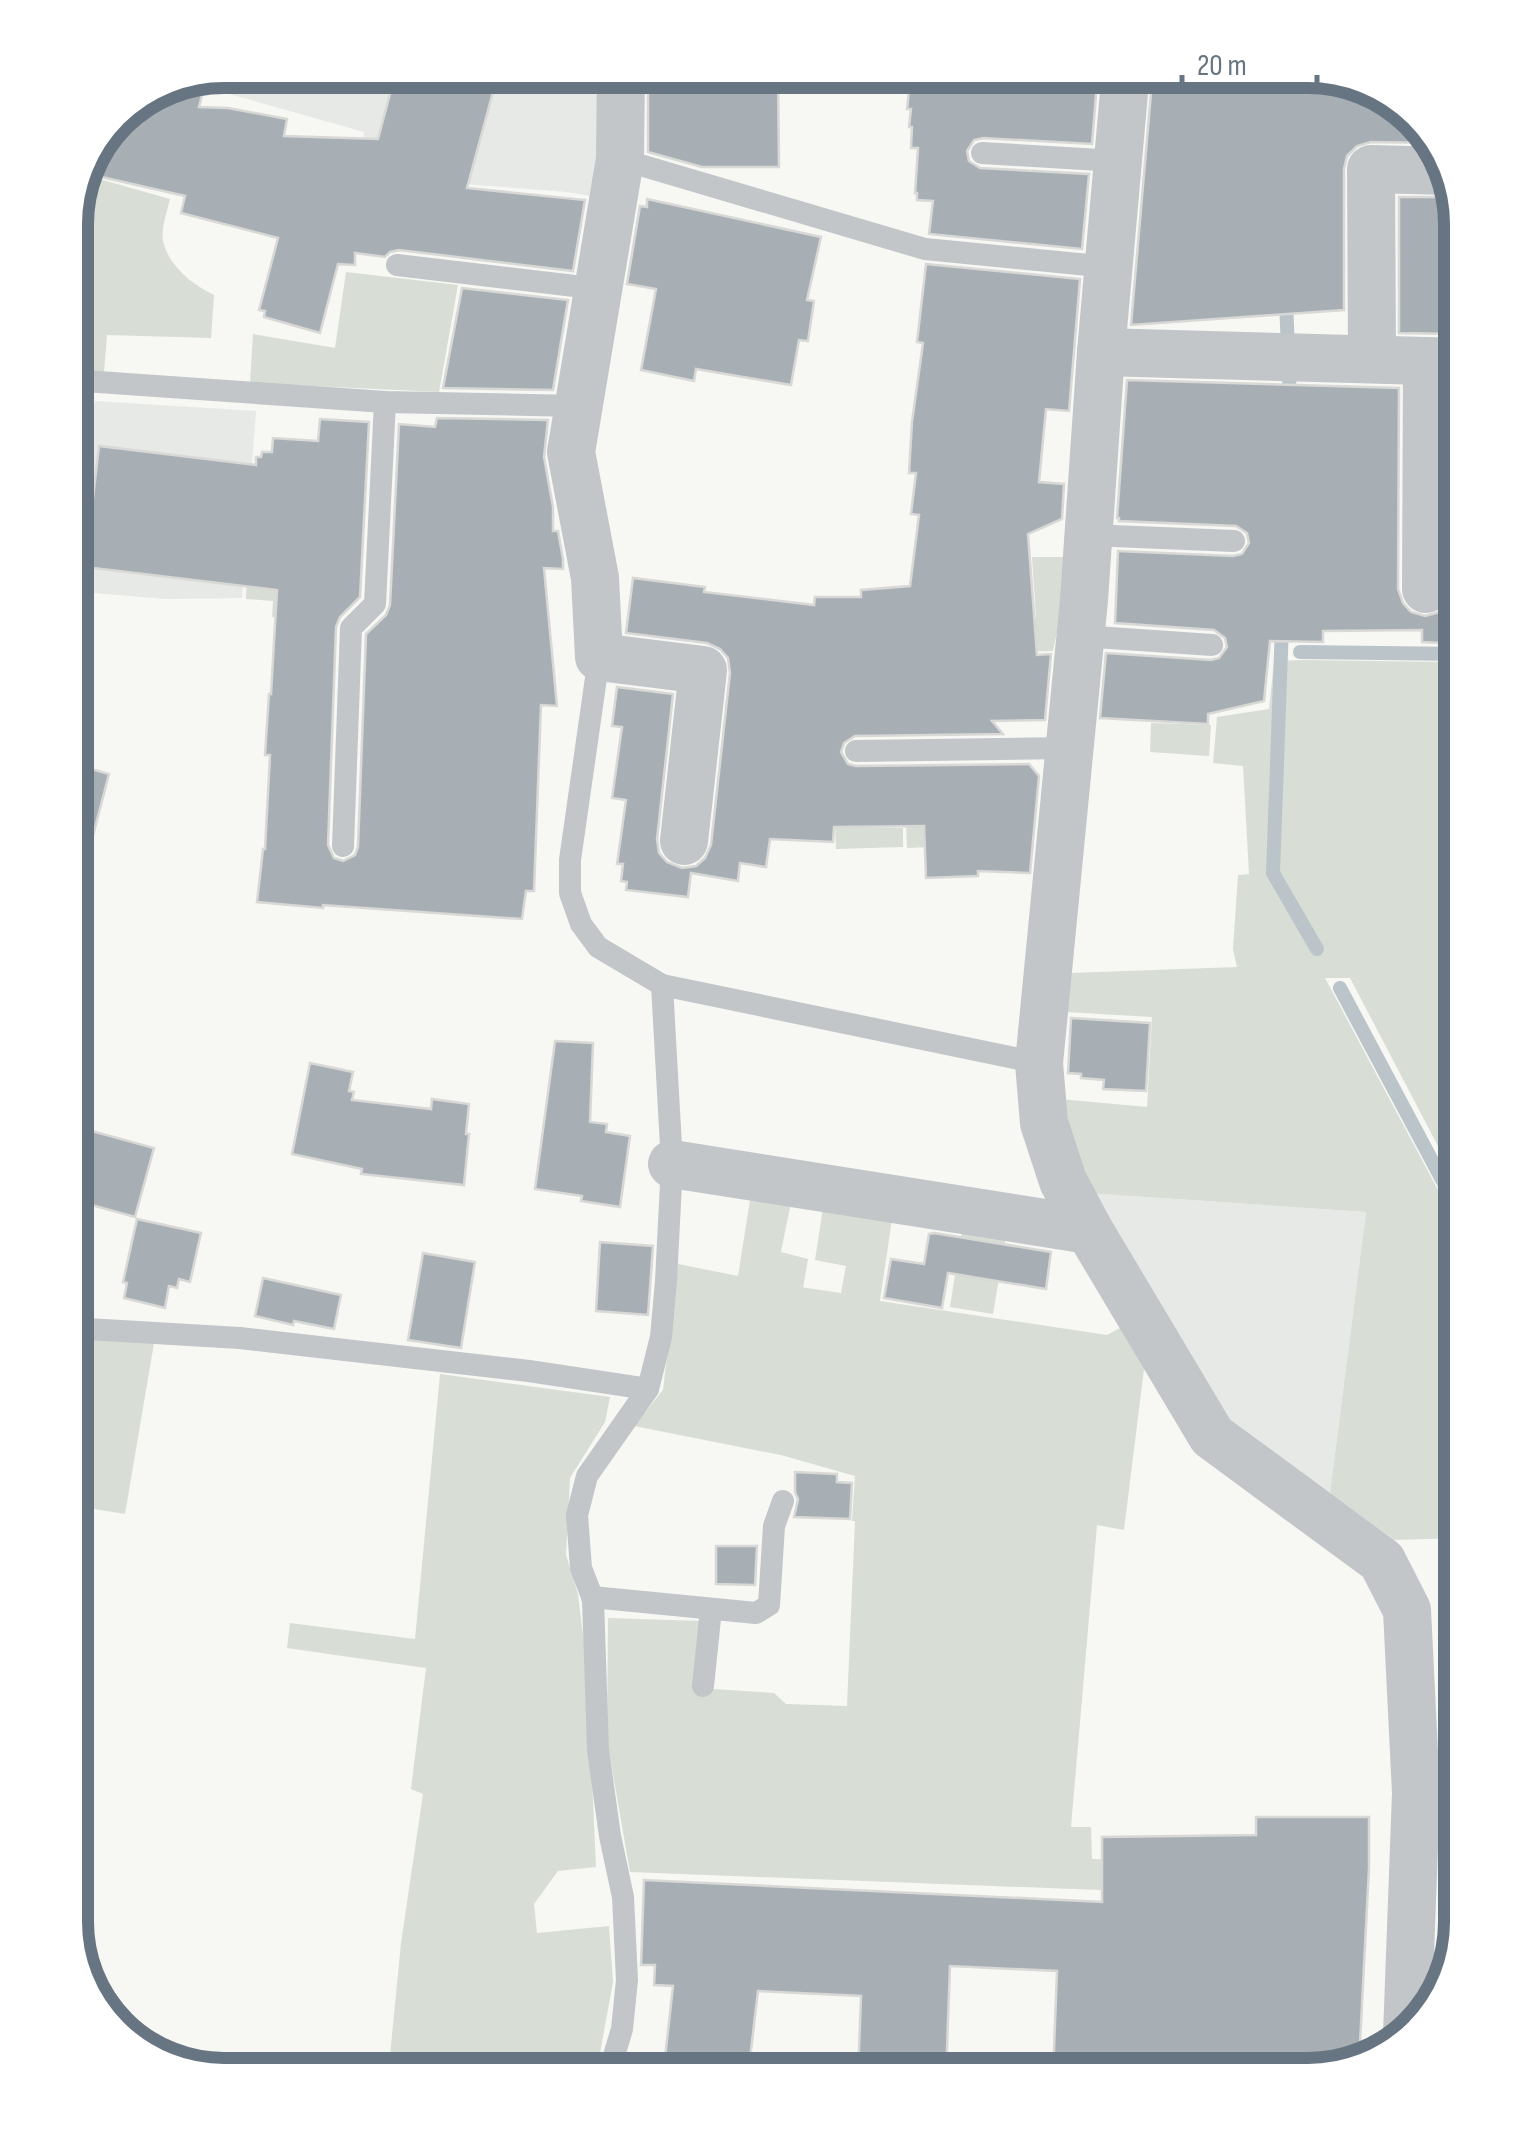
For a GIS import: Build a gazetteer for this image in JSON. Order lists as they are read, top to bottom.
{
  "scale_bar": "20 m"
}
